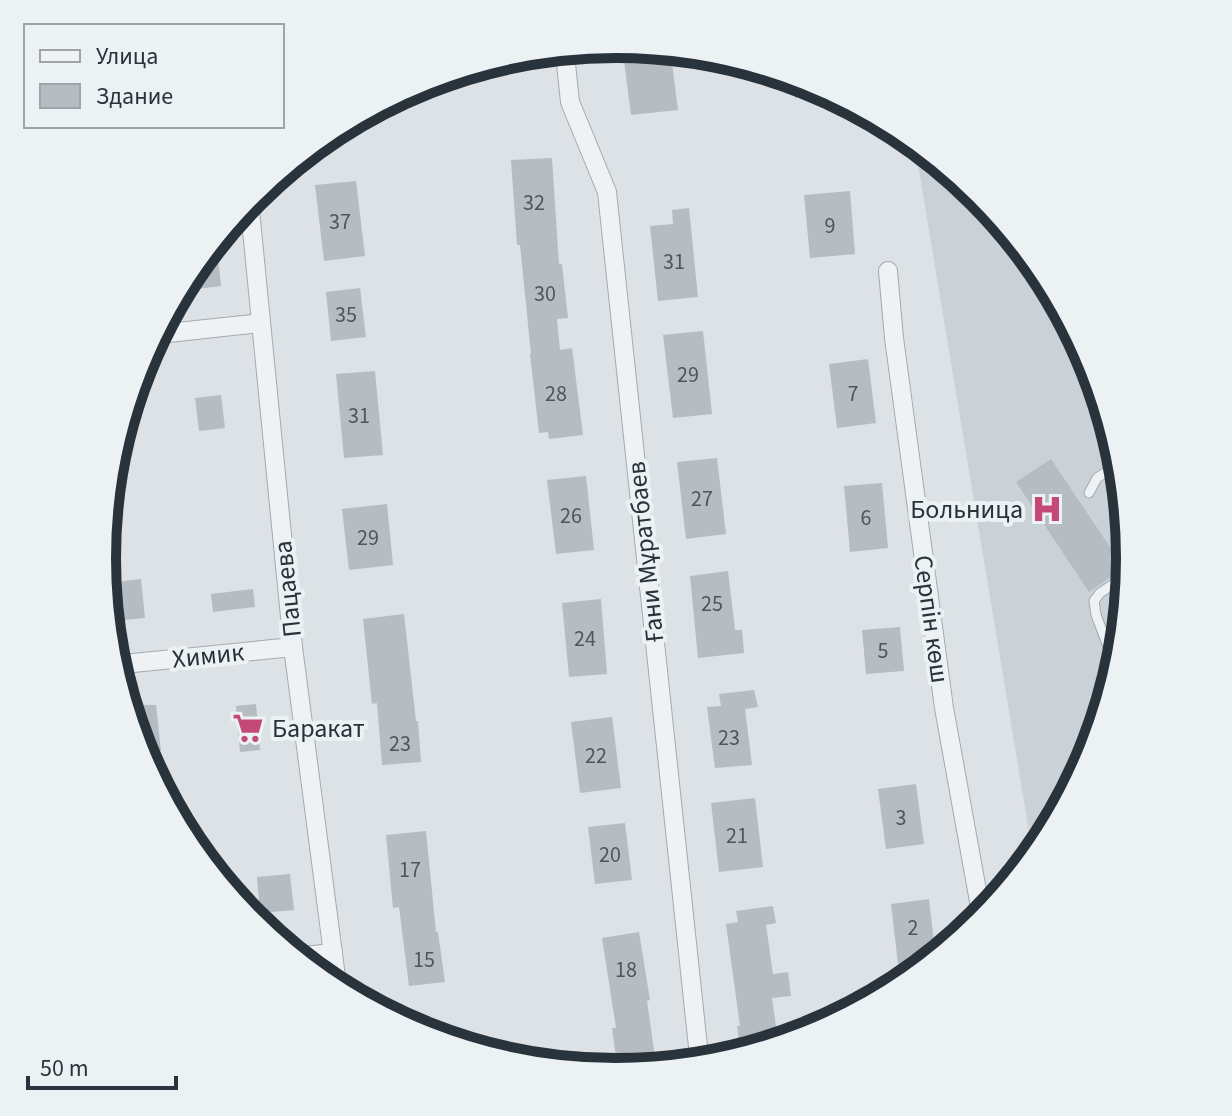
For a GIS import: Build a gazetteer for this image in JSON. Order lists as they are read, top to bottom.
{
  "streets": {
    "street": [
      "Ғани Мұратбаев",
      "Пацаева",
      "Серпін көш",
      "Химик"
    ]
  },
  "crossings": [
    ["Пацаева", "Химик"]
  ],
  "places": {
    "hospital": ["Больница"],
    "supermarket": ["Баракат"]
  },
  "house_numbers": [
    "32",
    "37",
    "9",
    "31",
    "30",
    "35",
    "29",
    "28",
    "7",
    "31",
    "27",
    "26",
    "6",
    "29",
    "25",
    "24",
    "5",
    "23",
    "23",
    "22",
    "3",
    "21",
    "20",
    "17",
    "2",
    "15",
    "18"
  ],
  "legend": ["Улица", "Здание"],
  "scale_bar": "50 m"
}
